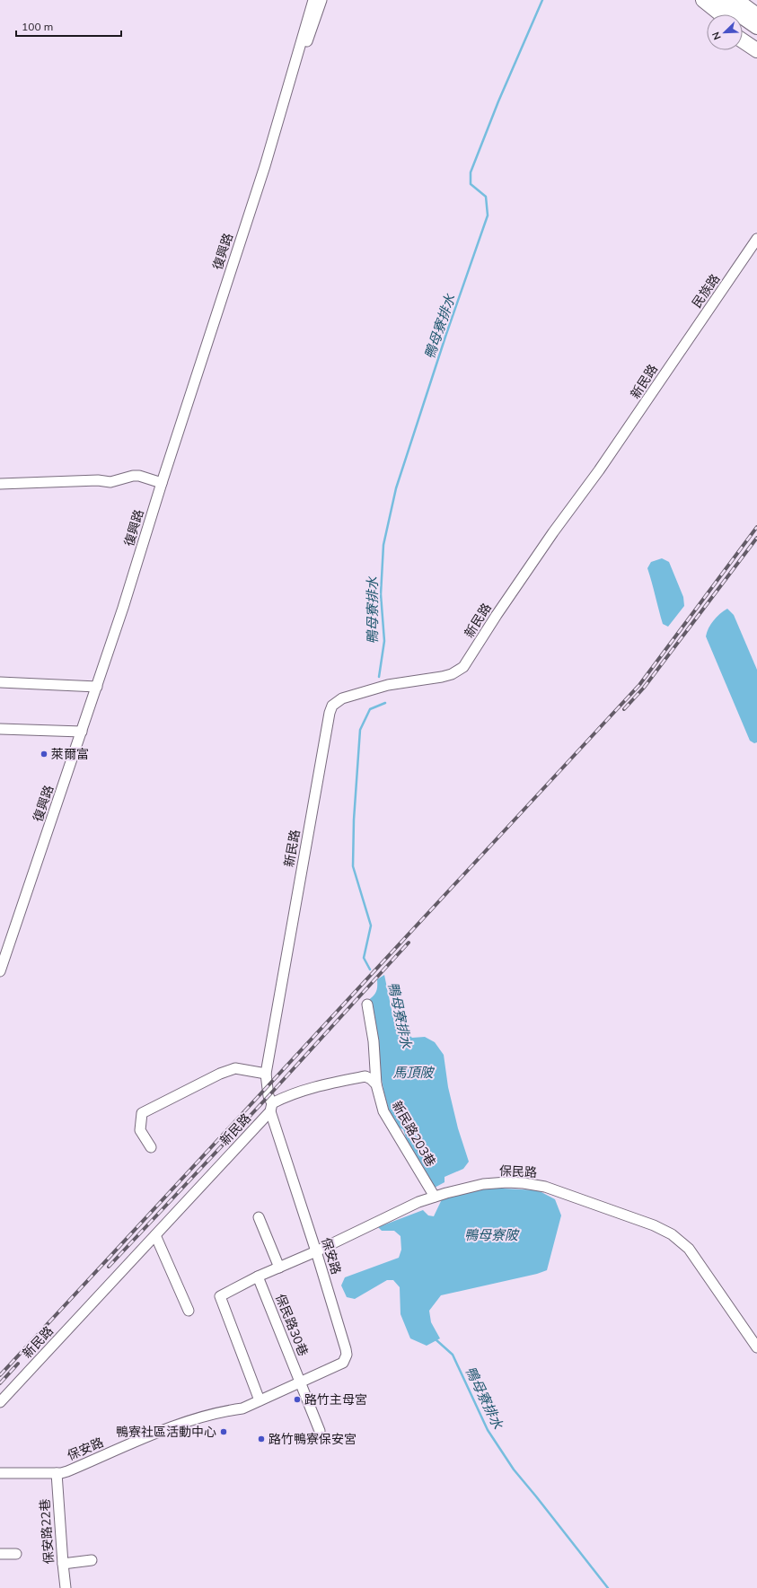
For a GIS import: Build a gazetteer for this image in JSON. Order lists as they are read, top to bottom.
{
  "streets": {
    "street": [
      "復興路",
      "民族路",
      "新民路",
      "新民路203巷",
      "保民路",
      "保安路",
      "保民路30巷",
      "保安路22巷"
    ]
  },
  "crossings": [
    ["民族路", "新民路"],
    ["新民路", "保安路"],
    ["新民路203巷", "保民路"],
    ["保民路", "保安路"],
    ["保民路", "保民路30巷"],
    ["保安路", "保民路30巷"],
    ["保安路", "保安路22巷"]
  ],
  "water": ["鴨母寮排水", "馬頂陂", "鴨母寮陂"],
  "places": [
    "萊爾富",
    "路竹主母宮",
    "鴨寮社區活動中心",
    "路竹鴨寮保安宮"
  ],
  "scale_bar": "100 m",
  "north": "bottom left"
}
